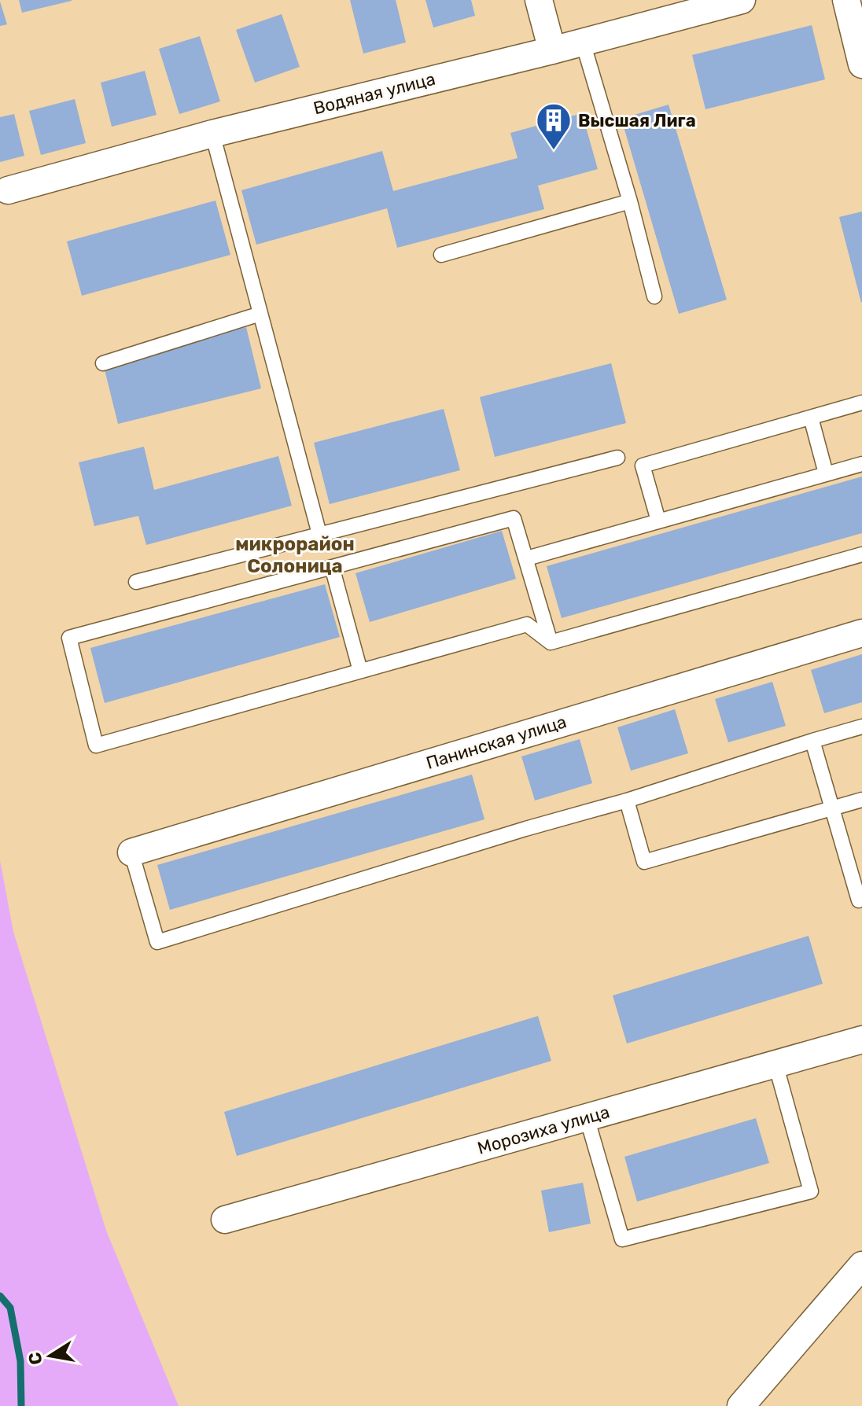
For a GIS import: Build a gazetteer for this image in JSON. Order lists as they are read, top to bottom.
{
  "streets": {
    "street": ["Водяная улица", "Панинская улица", "Морозиха улица"]
  },
  "districts": ["микрорайон Солоница"],
  "places": {
    "building": ["Высшая Лига"]
  },
  "north": "left"
}
